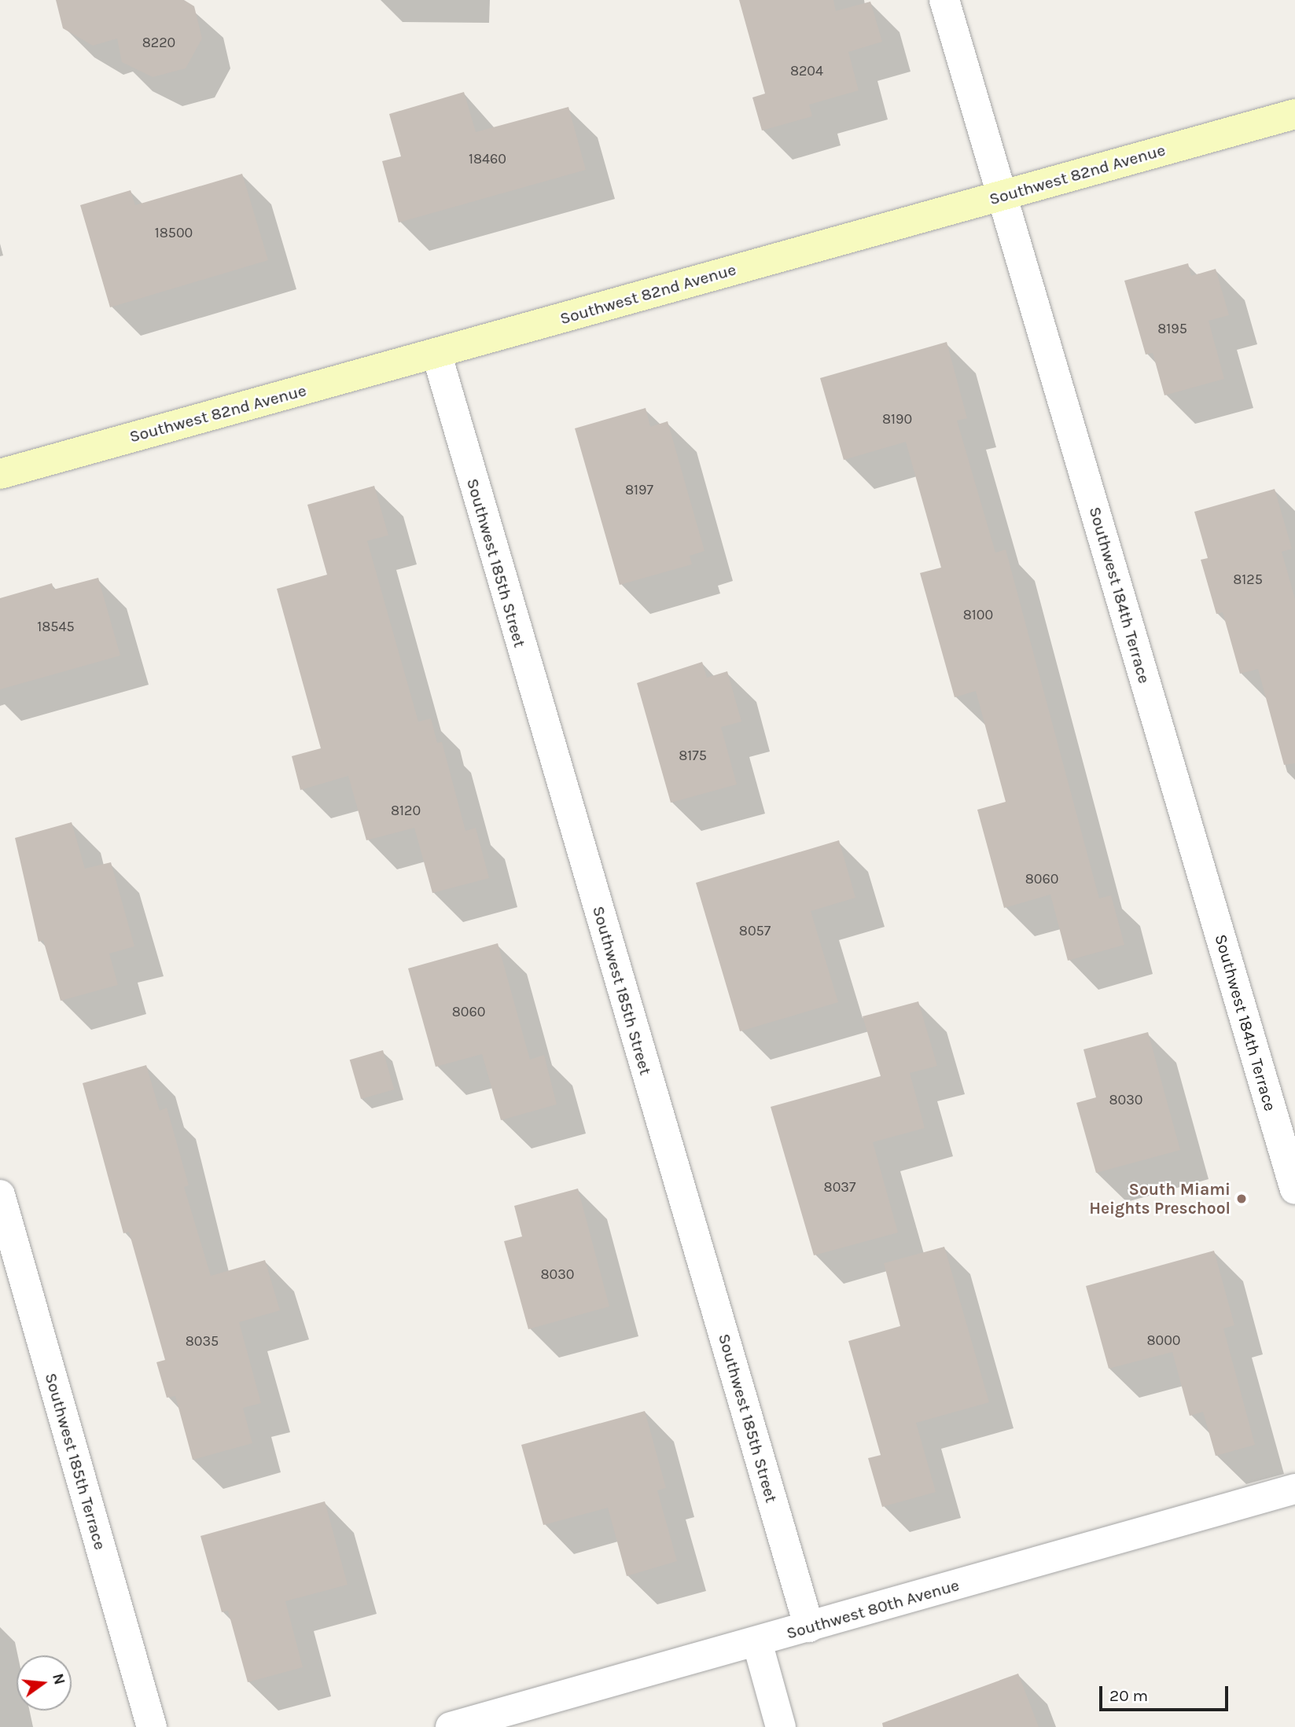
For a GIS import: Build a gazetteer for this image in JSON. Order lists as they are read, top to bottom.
{
  "streets": {
    "street": [
      "Southwest 82nd Avenue",
      "Southwest 185th Street",
      "Southwest 184th Terrace",
      "Southwest 185th Terrace",
      "Southwest 80th Avenue"
    ]
  },
  "crossings": [
    ["Southwest 82nd Avenue", "Southwest 185th Street"],
    ["Southwest 82nd Avenue", "Southwest 184th Terrace"],
    ["Southwest 185th Street", "Southwest 80th Avenue"]
  ],
  "places": ["South Miami Heights Preschool"],
  "house_numbers": [
    "8220",
    "8204",
    "18460",
    "18500",
    "8195",
    "8190",
    "8197",
    "8125",
    "8100",
    "18545",
    "8175",
    "8120",
    "8060",
    "8057",
    "8060",
    "8030",
    "8037",
    "8030",
    "8000",
    "8035"
  ],
  "scale_bar": "20 m",
  "north": "right"
}
